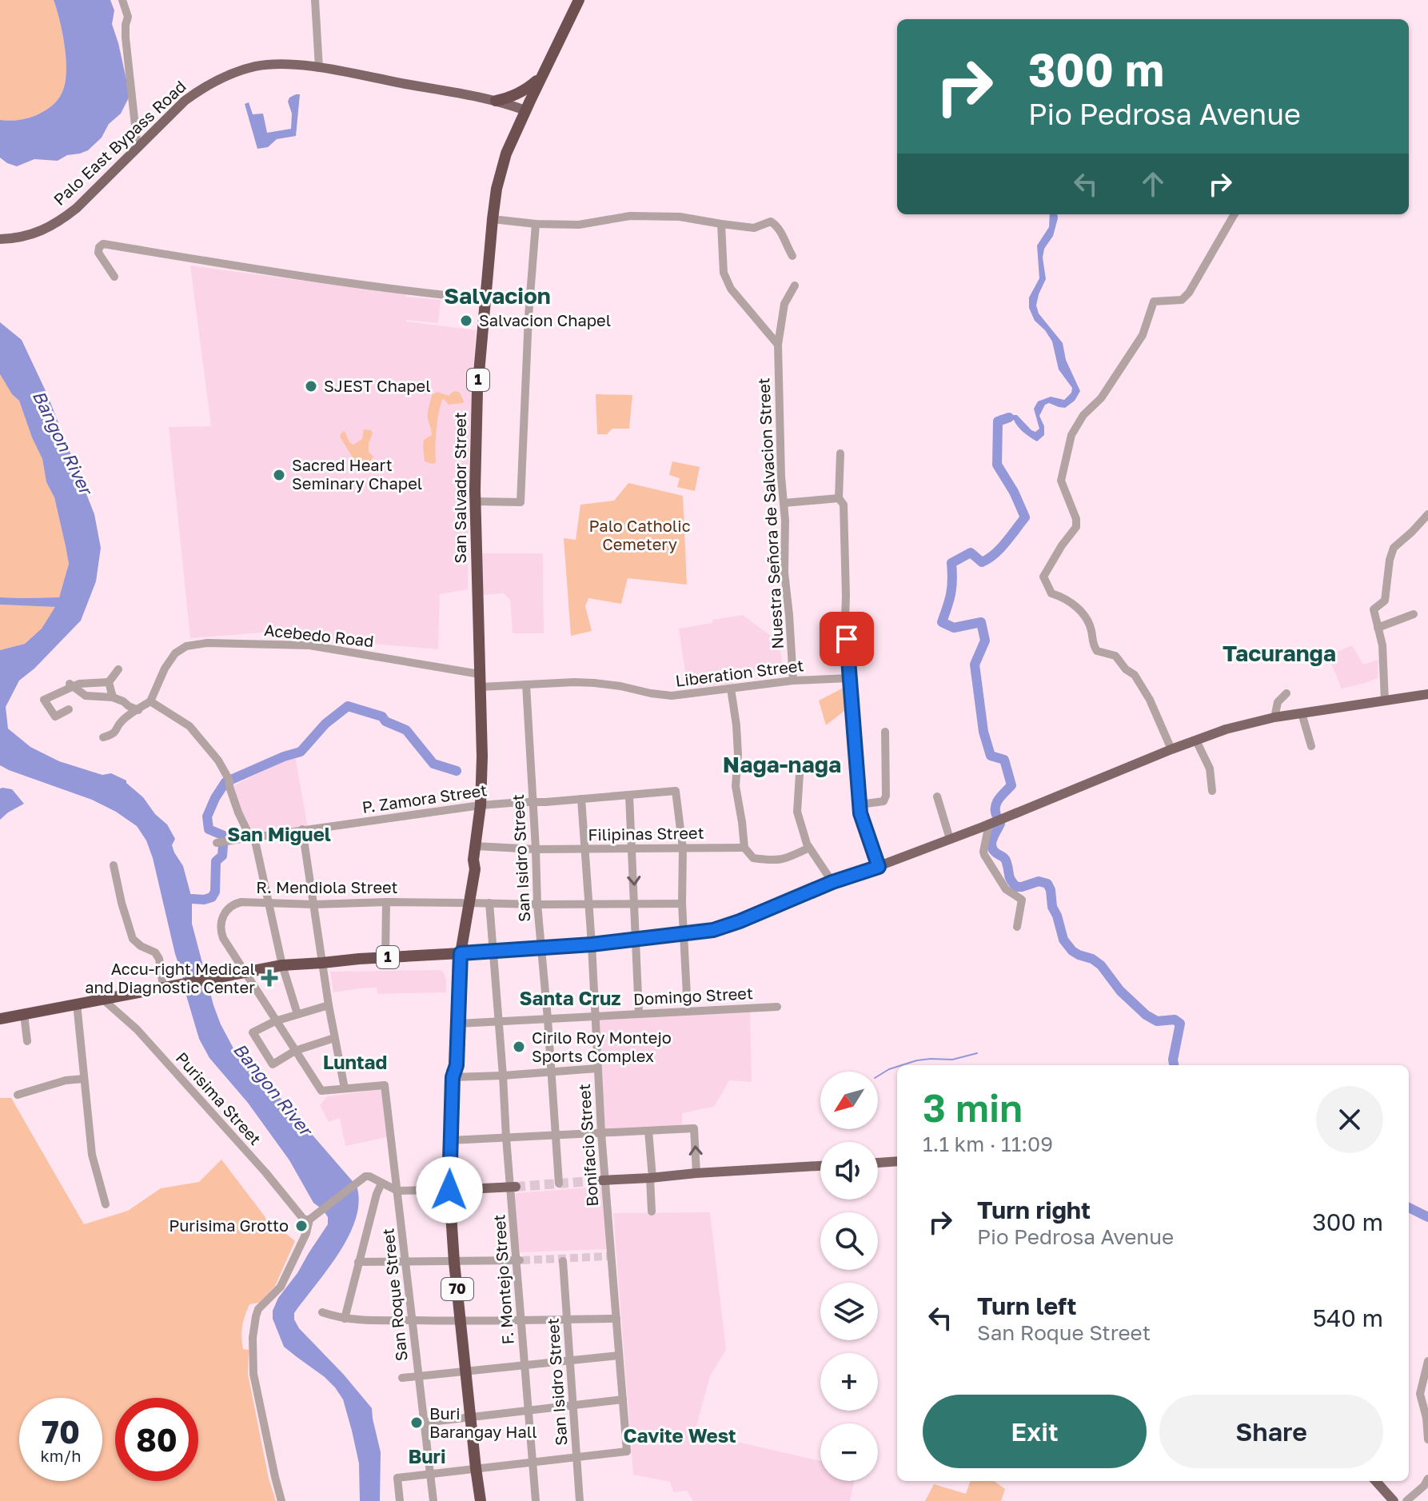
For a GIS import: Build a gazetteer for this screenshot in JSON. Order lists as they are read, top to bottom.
{
  "streets": {
    "highway": ["1", "San Salvador Street", "70"],
    "main road": ["Palo East Bypass Road"],
    "street": [
      "Nuestra Señora de Salvacion Street",
      "Acebedo Road",
      "Liberation Street",
      "P. Zamora Street",
      "Filipinas Street",
      "San Isidro Street",
      "R. Mendiola Street",
      "Domingo Street",
      "Purisima Street",
      "Bonifacio Street",
      "F. Montejo Street",
      "San Roque Street"
    ]
  },
  "crossings": [
    ["1", "San Salvador Street"],
    ["1", "R. Mendiola Street"],
    ["1", "Purisima Street"],
    ["San Salvador Street", "Acebedo Road"],
    ["San Salvador Street", "Liberation Street"],
    ["San Salvador Street", "P. Zamora Street"],
    ["San Salvador Street", "Filipinas Street"],
    ["San Salvador Street", "R. Mendiola Street"],
    ["San Salvador Street", "Domingo Street"],
    ["Nuestra Señora de Salvacion Street", "Liberation Street"],
    ["Liberation Street", "San Isidro Street"],
    ["P. Zamora Street", "Filipinas Street"],
    ["P. Zamora Street", "San Isidro Street"],
    ["P. Zamora Street", "Bonifacio Street"],
    ["Filipinas Street", "San Isidro Street"],
    ["Filipinas Street", "Bonifacio Street"],
    ["San Isidro Street", "R. Mendiola Street"],
    ["San Isidro Street", "Domingo Street"],
    ["San Isidro Street", "Bonifacio Street"],
    ["R. Mendiola Street", "Bonifacio Street"],
    ["R. Mendiola Street", "F. Montejo Street"],
    ["Domingo Street", "Bonifacio Street"],
    ["Domingo Street", "F. Montejo Street"]
  ],
  "districts": [
    "Salvacion",
    "Tacuranga",
    "Naga-naga",
    "San Miguel",
    "Santa Cruz",
    "Luntad",
    "Cavite West",
    "Buri"
  ],
  "water": ["Bangon River"],
  "parks": ["Palo Catholic Cemetery"],
  "places": {
    "other": [
      "Salvacion Chapel",
      "SJEST Chapel",
      "Sacred Heart Seminary Chapel",
      "Cirilo Roy Montejo Sports Complex",
      "Purisima Grotto",
      "Buri Barangay Hall"
    ],
    "health": ["Accu-right Medical and Diagnostic Center"]
  },
  "north": "bottom left",
  "page": {
    "turn": ["300 m", "Pio Pedrosa Avenue"],
    "heading": ["3 min", "1.1 km · 11:09"],
    "map_buttons": ["+", "−"],
    "list": [
      {
        "name": "Turn right",
        "note": "Pio Pedrosa Avenue",
        "value": "300 m"
      },
      {
        "name": "Turn left",
        "note": "San Roque Street",
        "value": "540 m"
      }
    ],
    "buttons": ["Exit", "Share"],
    "speed": "70 km/h",
    "limit": "80"
  }
}
